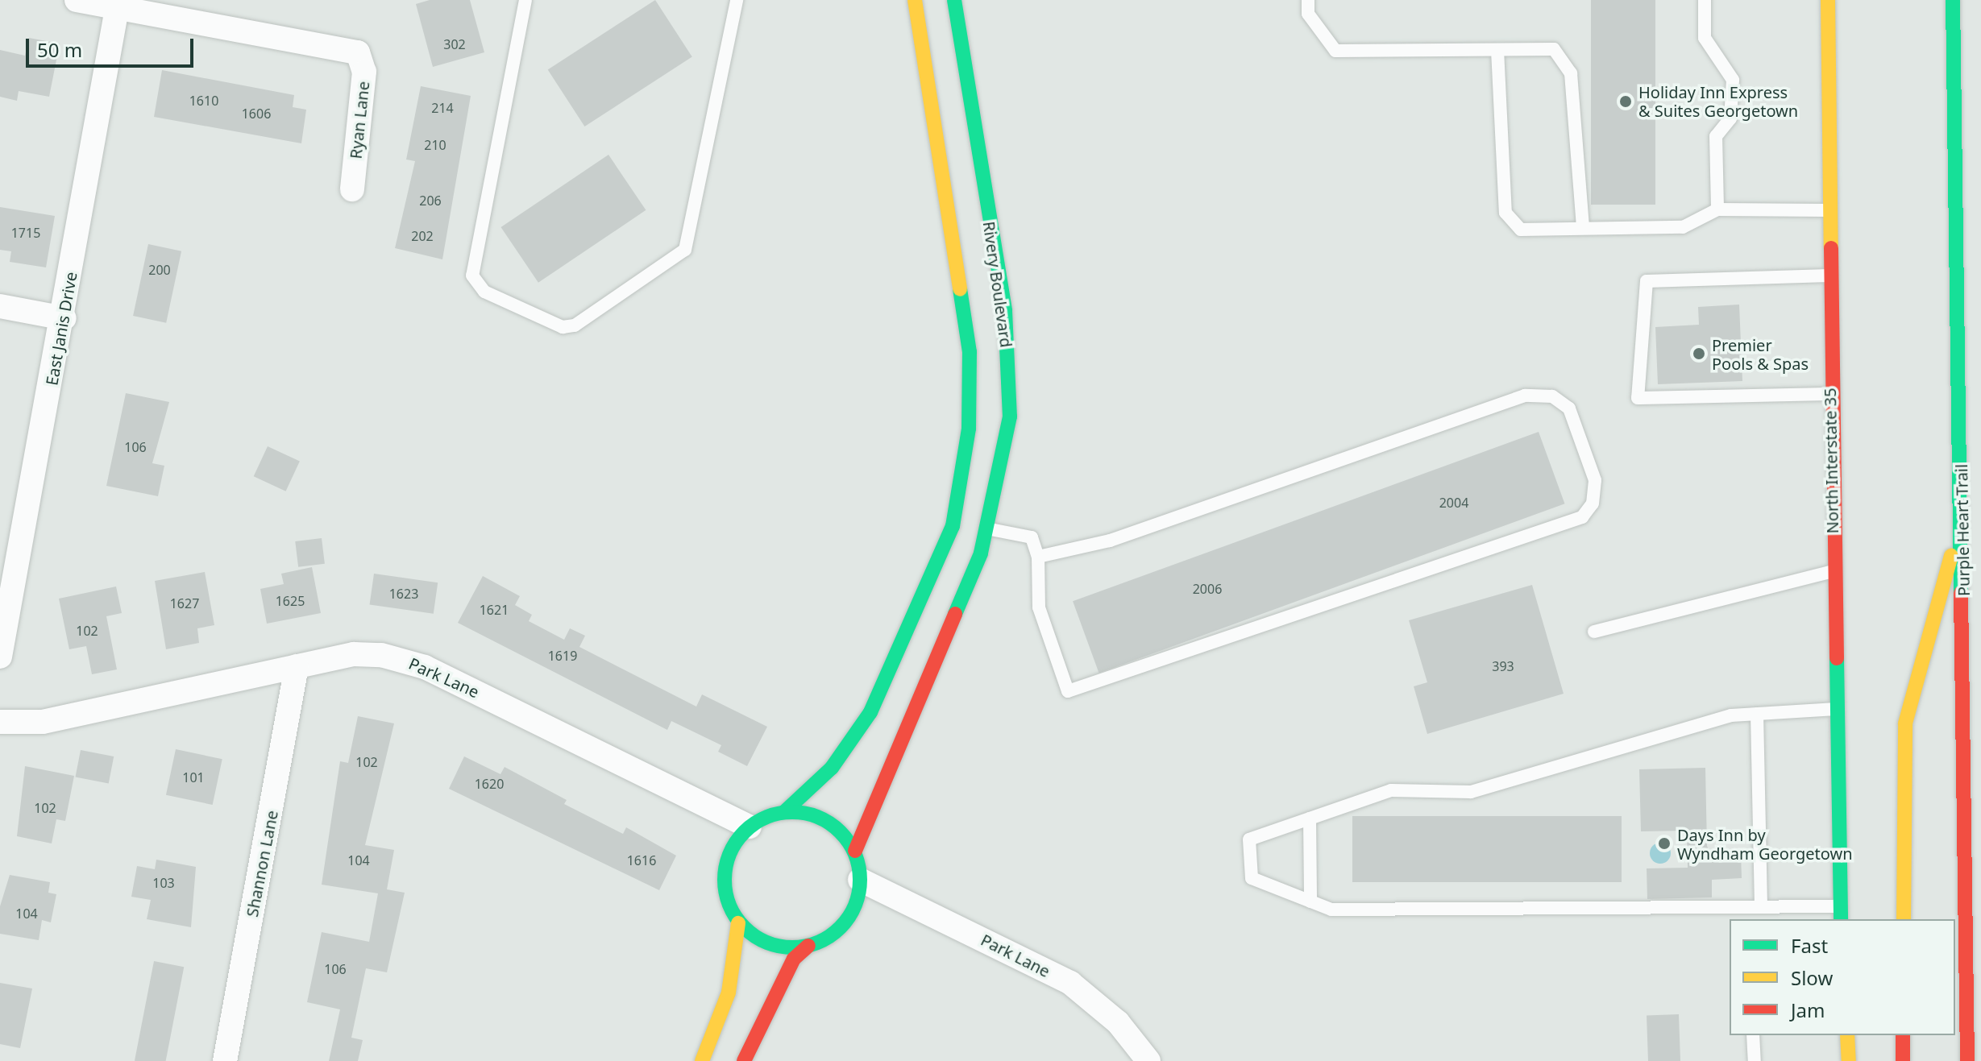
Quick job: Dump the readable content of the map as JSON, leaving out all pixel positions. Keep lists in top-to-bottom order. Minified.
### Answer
{"streets":{"main road":["Rivery Boulevard","North Interstate 35","Purple Heart Trail"],"street":["Ryan Lane","East Janis Drive","Park Lane","Shannon Lane"]},"crossings":[["Ryan Lane","East Janis Drive"],["Rivery Boulevard","Park Lane"],["Park Lane","Shannon Lane"]],"places":["Holiday Inn Express & Suites Georgetown","Premier Pools & Spas","Days Inn by Wyndham Georgetown"],"house_numbers":["302","1610","214","1606","210","206","1715","202","200","106","2004","2006","1623","1625","1627","1621","102","1619","393","102","101","1620","102","104","1616","103","104","106"],"legend":["Fast","Slow","Jam"],"scale_bar":"50 m"}
